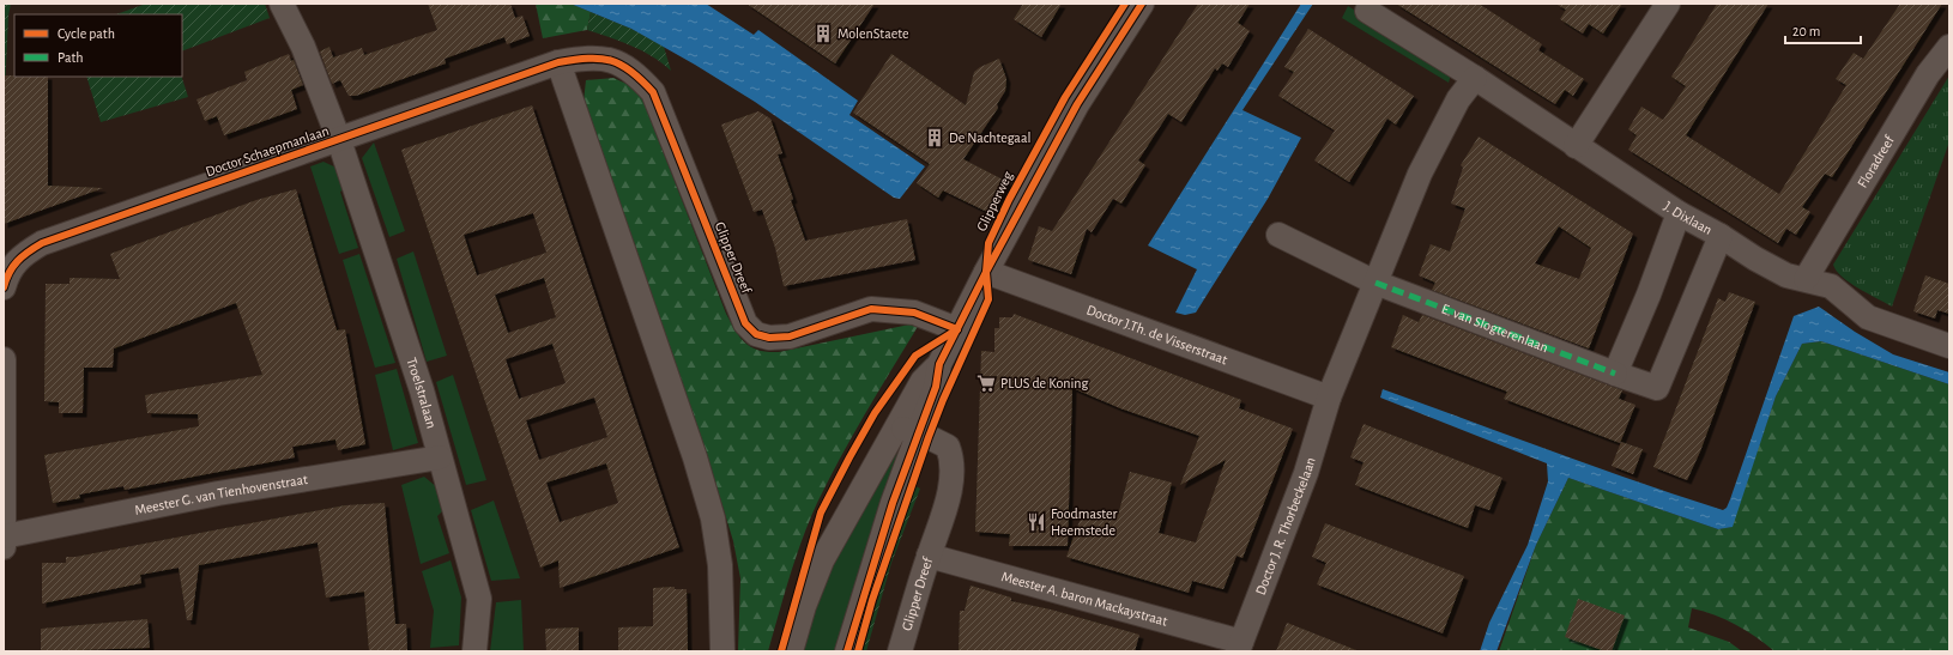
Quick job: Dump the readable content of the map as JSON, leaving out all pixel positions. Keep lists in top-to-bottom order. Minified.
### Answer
{"streets":{"street":["Doctor Schaepmanlaan","Floradreef","Glipperweg","J. Dixlaan","Glipper Dreef","E. van Slogterenlaan","Doctor J.Th. de Visserstraat","Troelstralaan","Meester G. van Tienhovenstraat","Doctor J. R. Thorbeckelaan","Meester A. baron Mackaystraat"]},"crossings":[["Doctor Schaepmanlaan","Glipper Dreef"],["Doctor Schaepmanlaan","Troelstralaan"],["Floradreef","J. Dixlaan"],["Glipperweg","Doctor J.Th. de Visserstraat"],["J. Dixlaan","E. van Slogterenlaan"],["Glipper Dreef","Meester A. baron Mackaystraat"],["Doctor J.Th. de Visserstraat","Doctor J. R. Thorbeckelaan"],["Troelstralaan","Meester G. van Tienhovenstraat"],["Doctor J. R. Thorbeckelaan","Meester A. baron Mackaystraat"]],"places":{"building":["MolenStaete","De Nachtegaal"],"supermarket":["PLUS de Koning"],"restaurant":["Foodmaster Heemstede"]},"legend":["Cycle path","Path"],"scale_bar":"20 m"}
